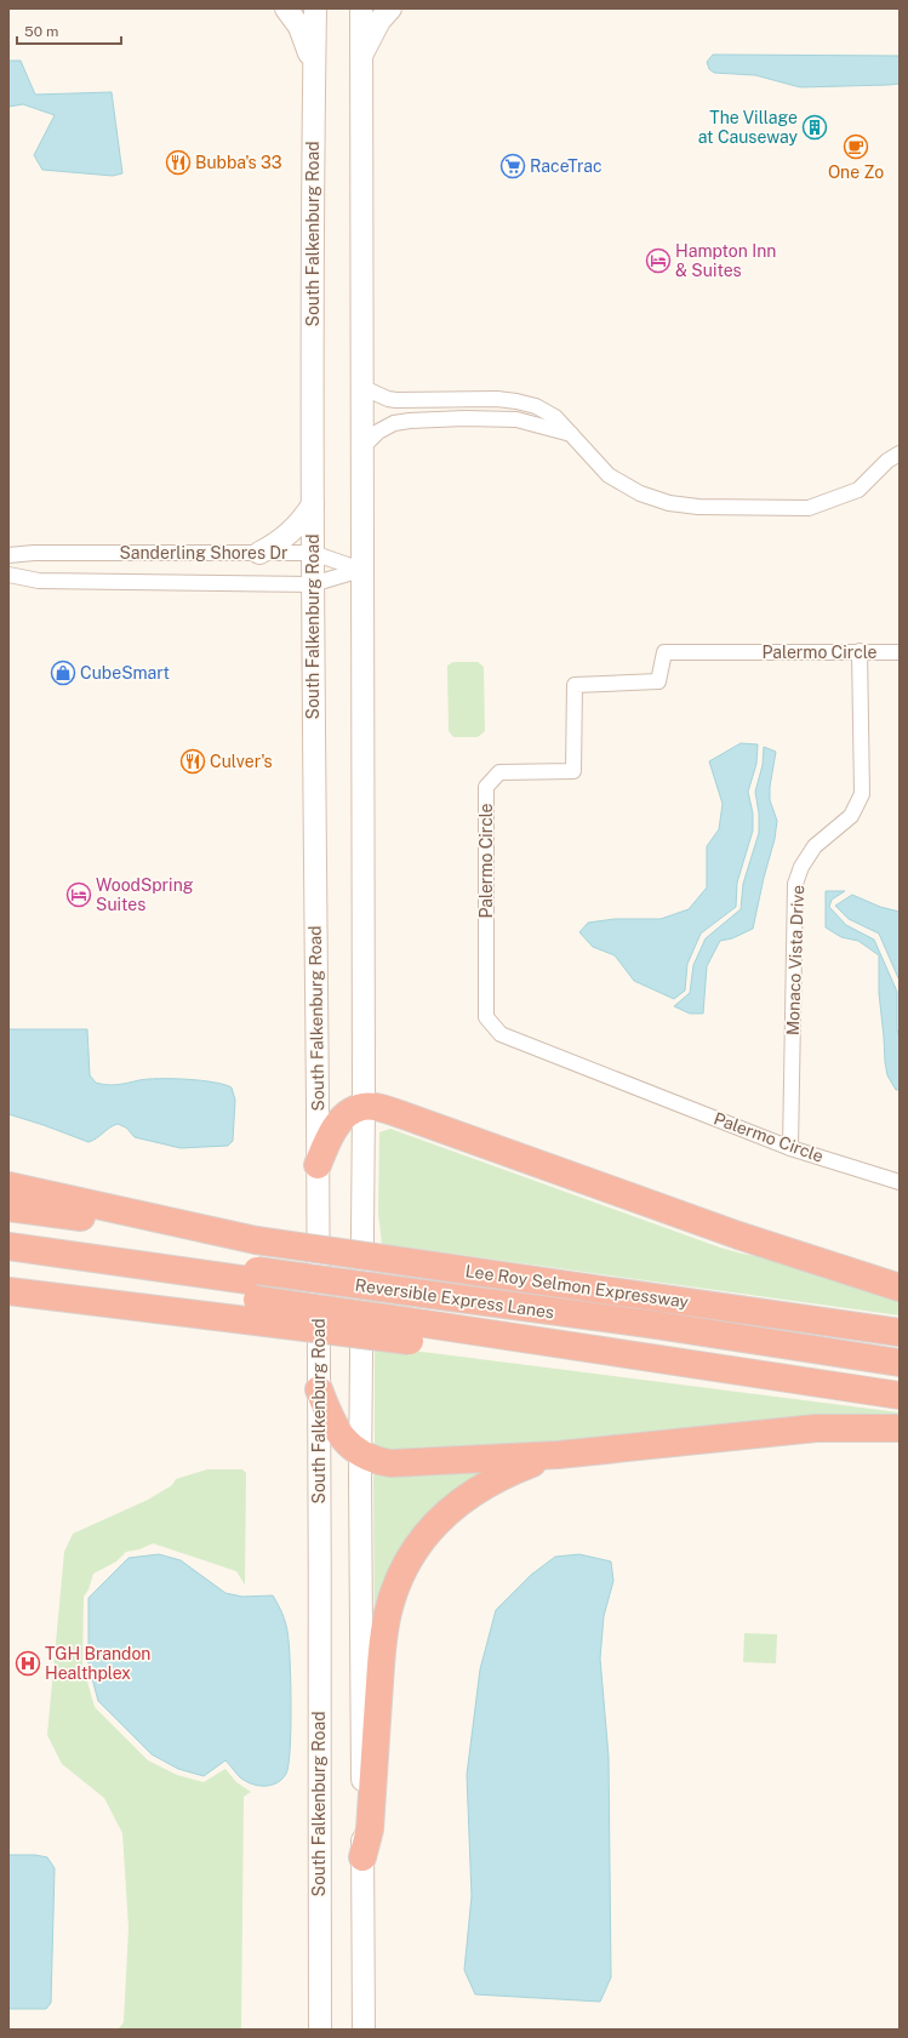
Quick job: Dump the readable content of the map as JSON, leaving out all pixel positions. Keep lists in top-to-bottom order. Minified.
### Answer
{"streets":{"highway":["Lee Roy Selmon Expressway","Reversible Express Lanes"],"street":["South Falkenburg Road","Sanderling Shores Dr","Palermo Circle","Monaco Vista Drive"]},"crossings":[["South Falkenburg Road","Sanderling Shores Dr"],["Palermo Circle","Monaco Vista Drive"]],"places":{"building":["The Village at Causeway"],"cafe":["One Zo"],"restaurant":["Bubba's 33","Culver's"],"supermarket":["RaceTrac"],"hotel":["Hampton Inn & Suites","WoodSpring Suites"],"shop":["CubeSmart"],"hospital":["TGH Brandon Healthplex"]},"scale_bar":"50 m"}
